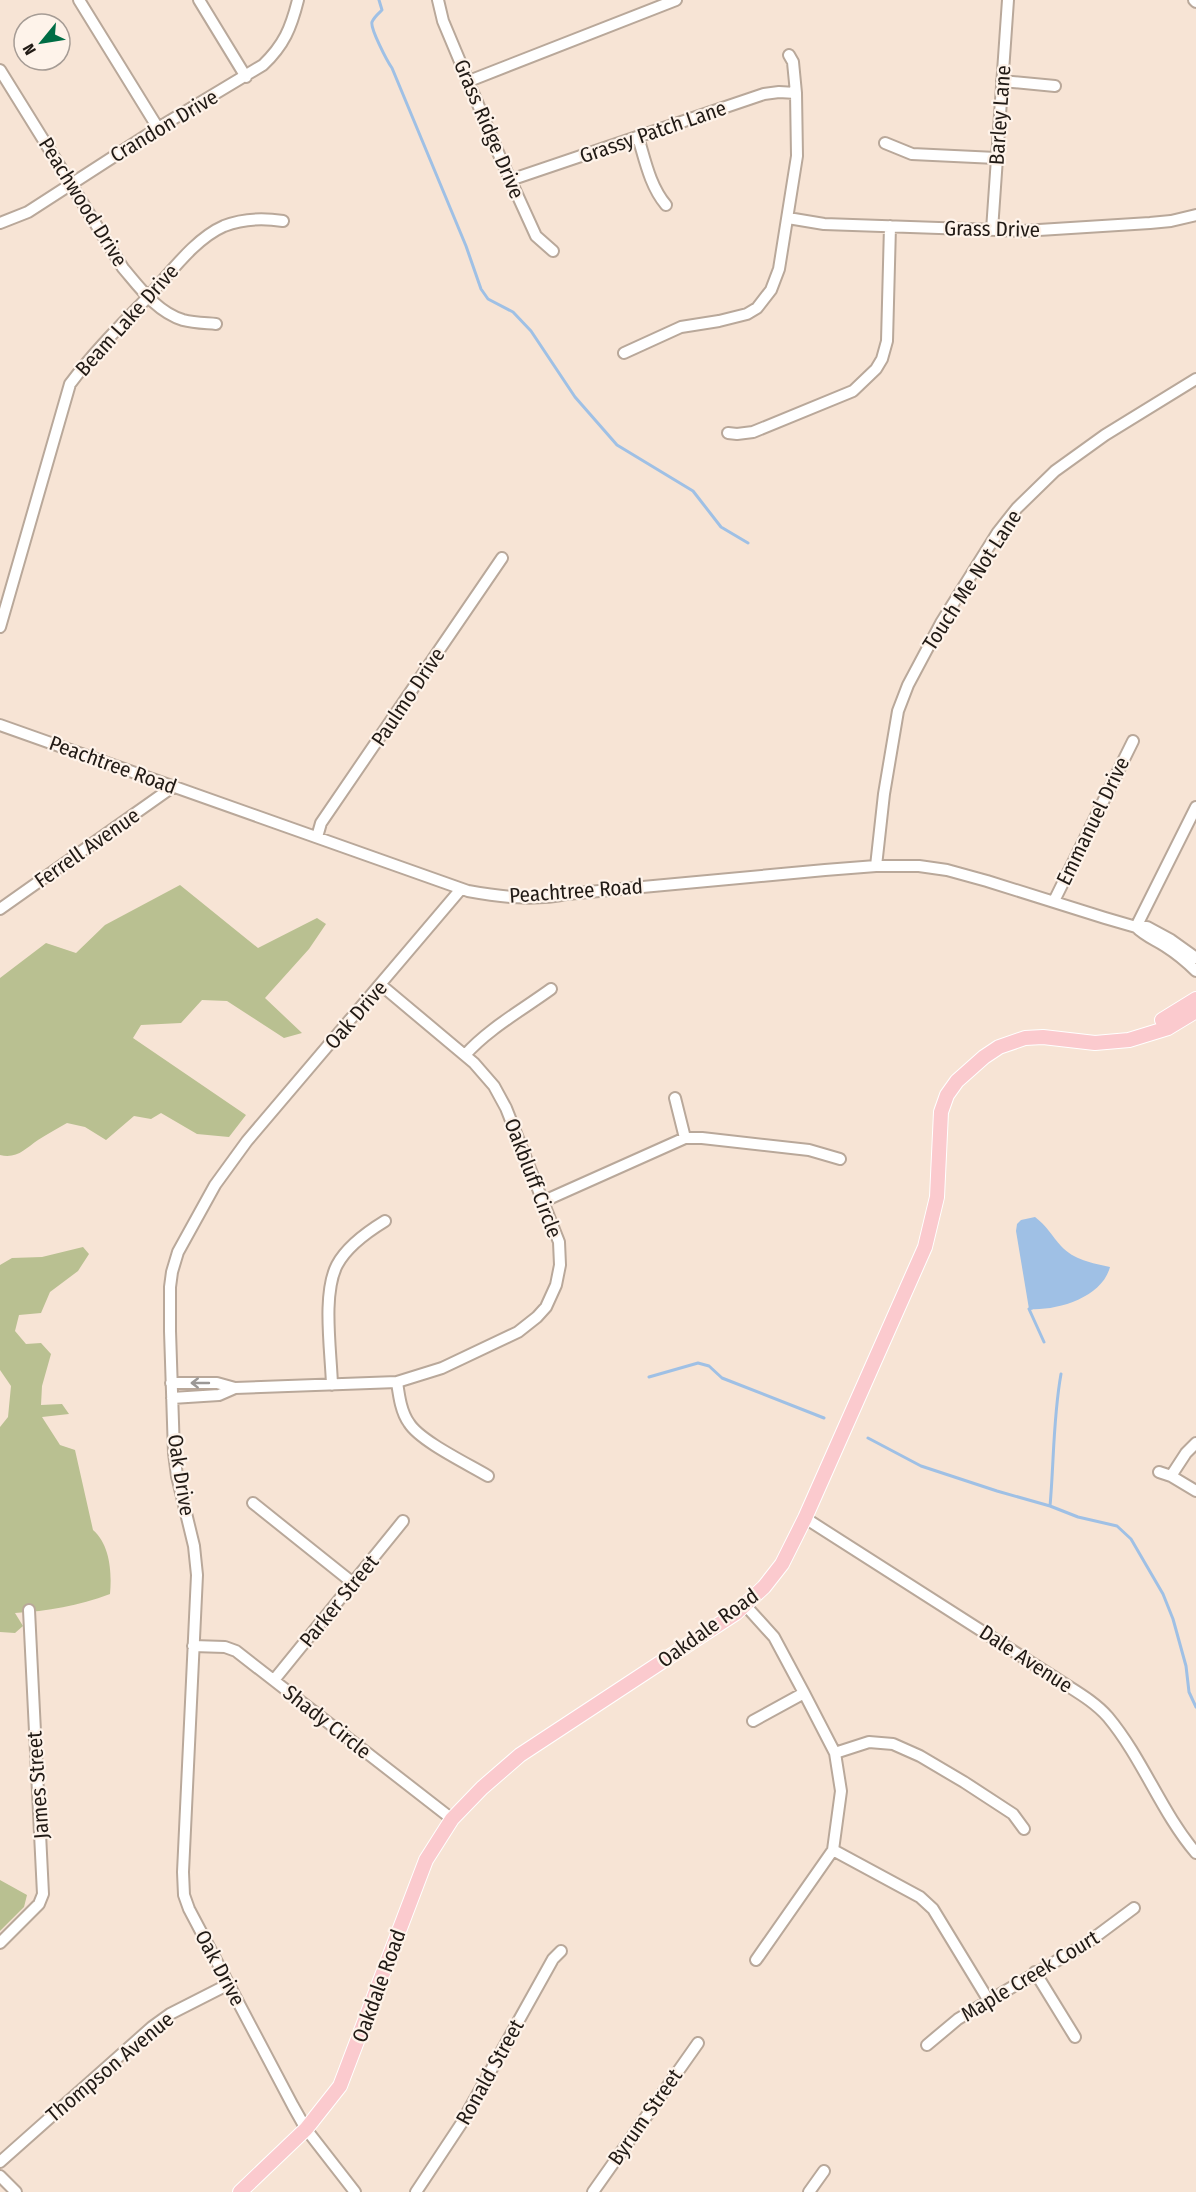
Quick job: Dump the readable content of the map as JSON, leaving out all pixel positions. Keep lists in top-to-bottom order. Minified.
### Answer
{"streets":{"main road":["Oakdale Road"],"street":["Barley Lane","Crandon Drive","Grass Ridge Drive","Grassy Patch Lane","Peachwood Drive","Grass Drive","Beam Lake Drive","Touch Me Not Lane","Paulmo Drive","Peachtree Road","Emmanuel Drive","Ferrell Avenue","Oak Drive","Oakbluff Circle","Parker Street","Dale Avenue","Shady Circle","James Street","Maple Creek Court","Thompson Avenue","Ronald Street","Byrum Street"]},"crossings":[["Barley Lane","Grass Drive"],["Crandon Drive","Peachwood Drive"],["Grass Ridge Drive","Grassy Patch Lane"],["Peachwood Drive","Beam Lake Drive"],["Touch Me Not Lane","Peachtree Road"],["Paulmo Drive","Peachtree Road"],["Peachtree Road","Emmanuel Drive"],["Peachtree Road","Ferrell Avenue"],["Peachtree Road","Oak Drive"],["Oak Drive","Oakbluff Circle"],["Oak Drive","Oakdale Road"],["Oak Drive","Shady Circle"],["Oak Drive","Thompson Avenue"],["Parker Street","Shady Circle"],["Oakdale Road","Dale Avenue"],["Oakdale Road","Shady Circle"]],"north":"bottom left"}
